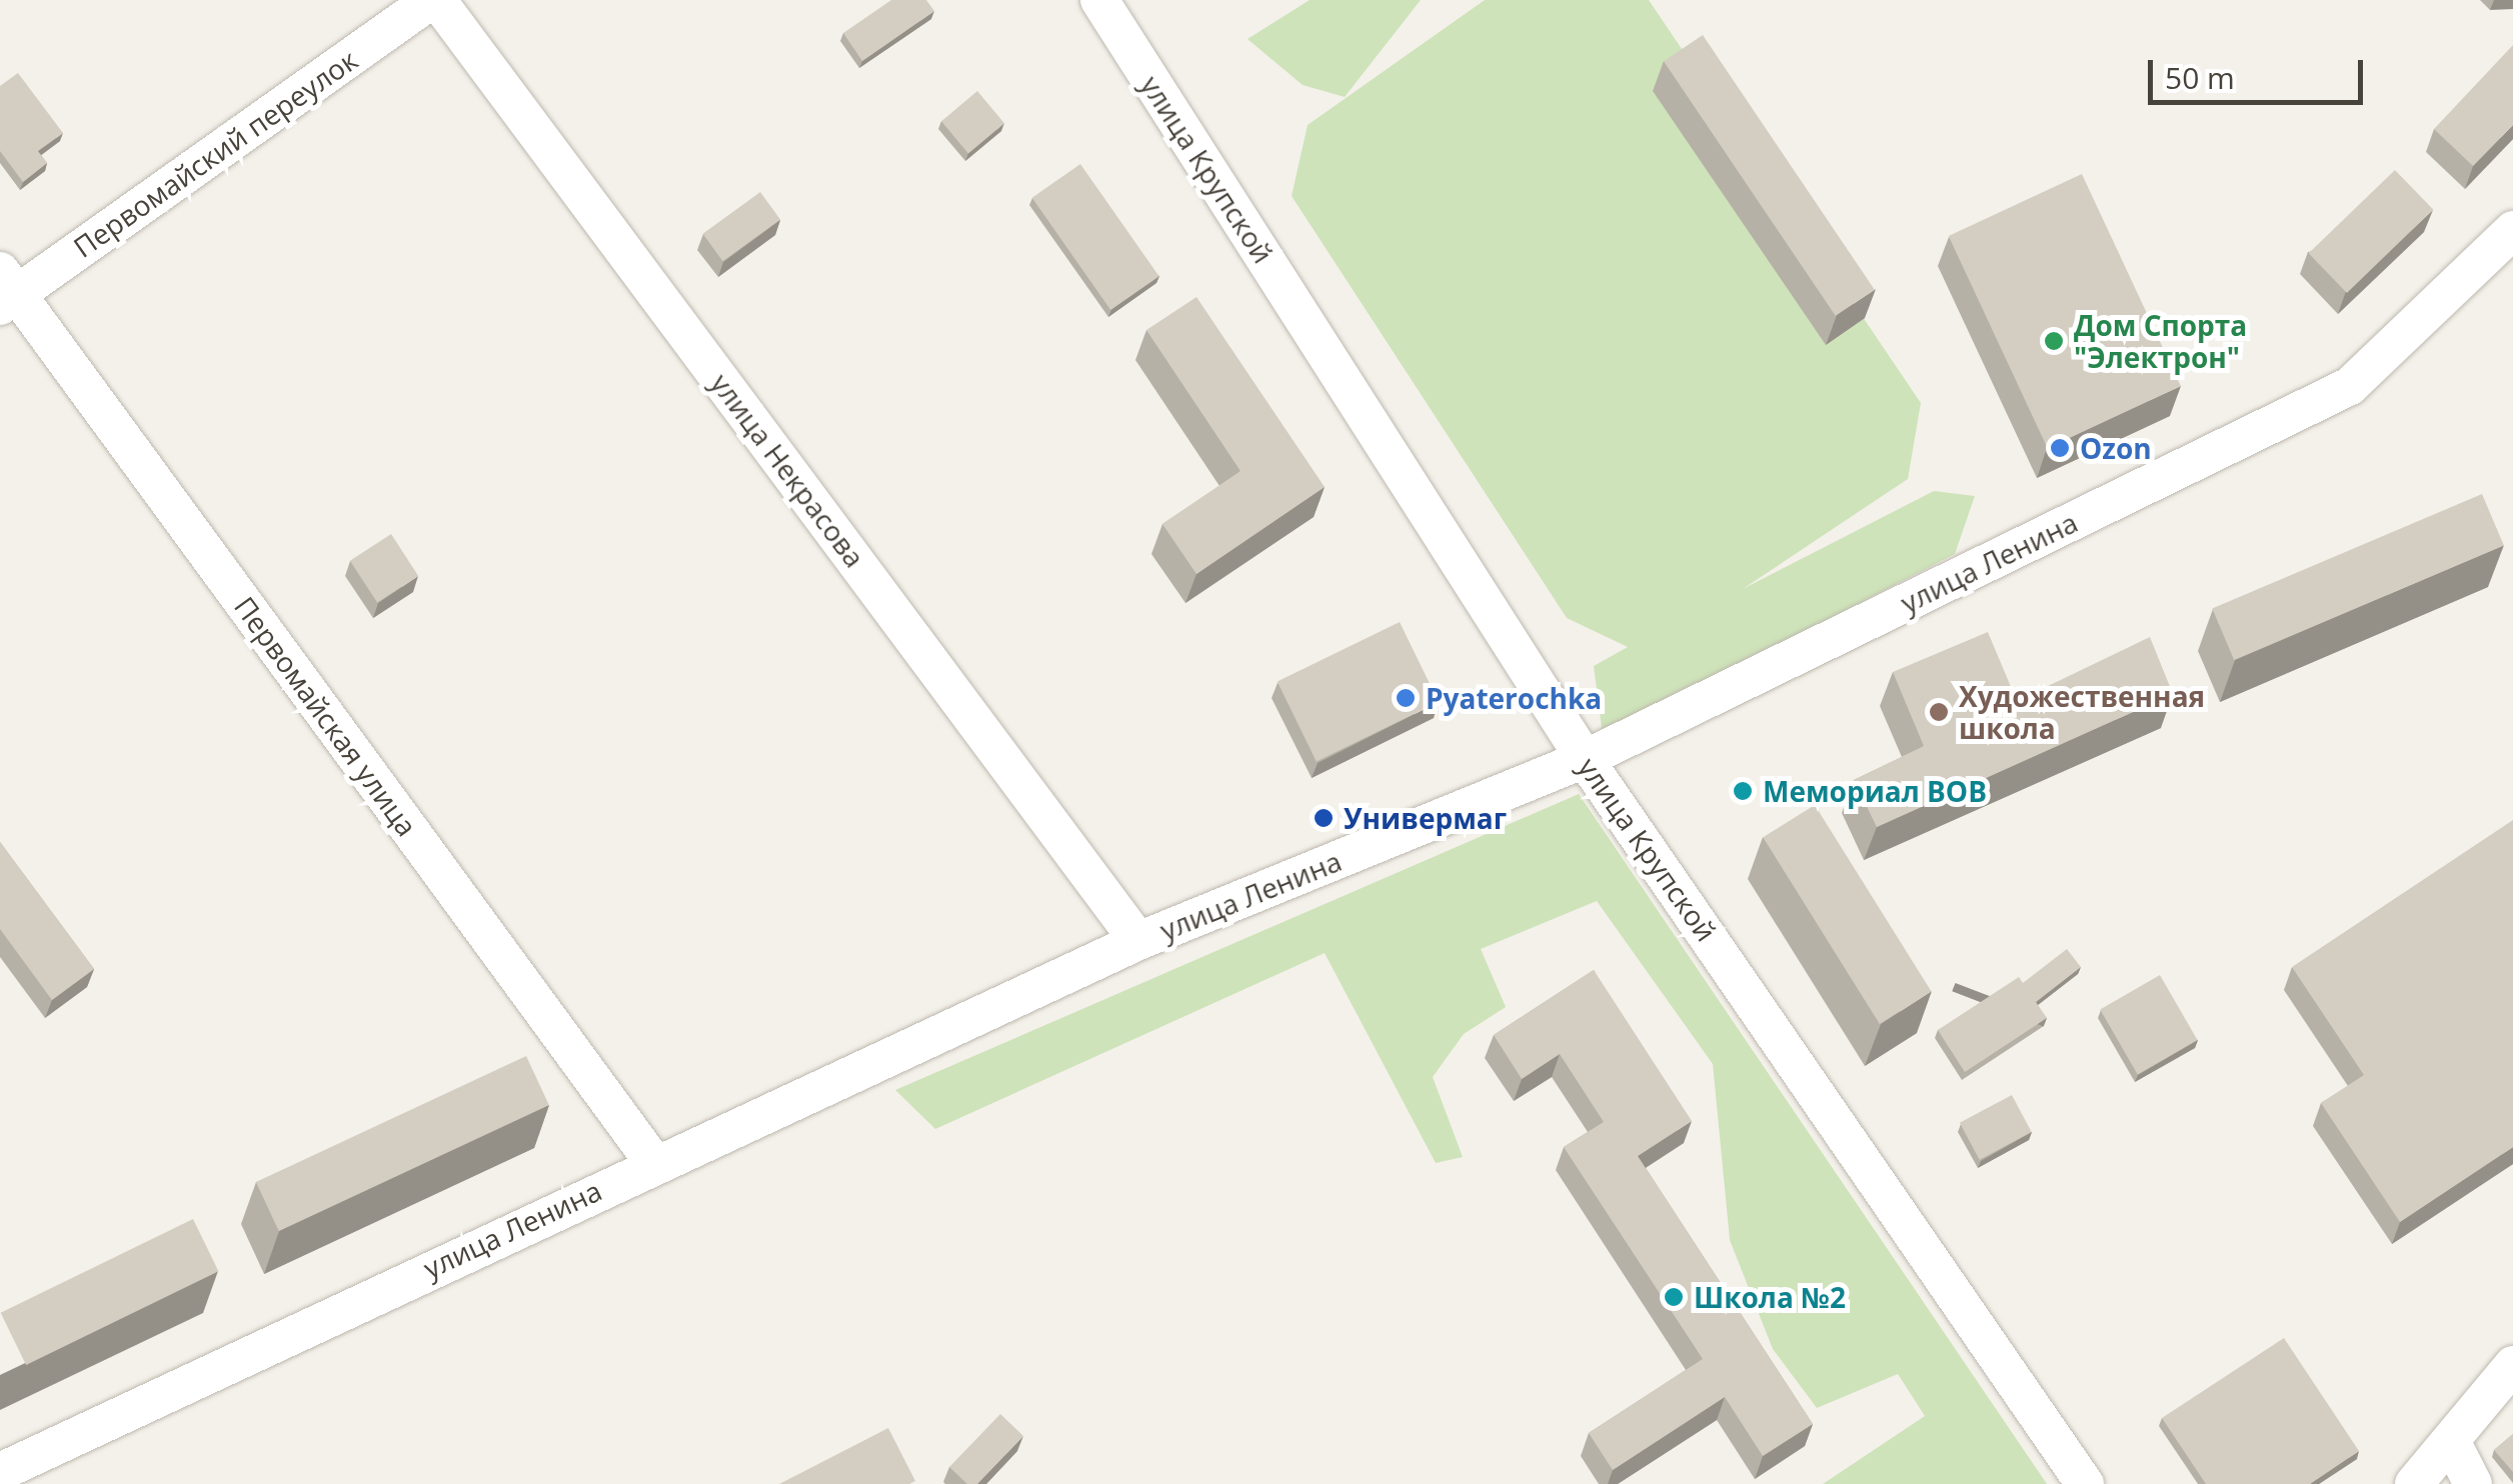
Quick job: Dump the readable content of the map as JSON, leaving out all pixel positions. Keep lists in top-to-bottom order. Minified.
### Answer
{"streets":{"street":["Первомайский переулок","улица Крупской","улица Некрасова","улица Ленина","Первомайская улица"]},"crossings":[["Первомайский переулок","улица Некрасова"],["Первомайский переулок","Первомайская улица"],["улица Крупской","улица Ленина"],["улица Некрасова","улица Ленина"],["улица Ленина","Первомайская улица"]],"places":["Дом Спорта \"Электрон\"","Ozon","Pyaterochka","Художественная школа","Мемориал ВОВ","Универмаг","Школа №2"],"scale_bar":"50 m"}
